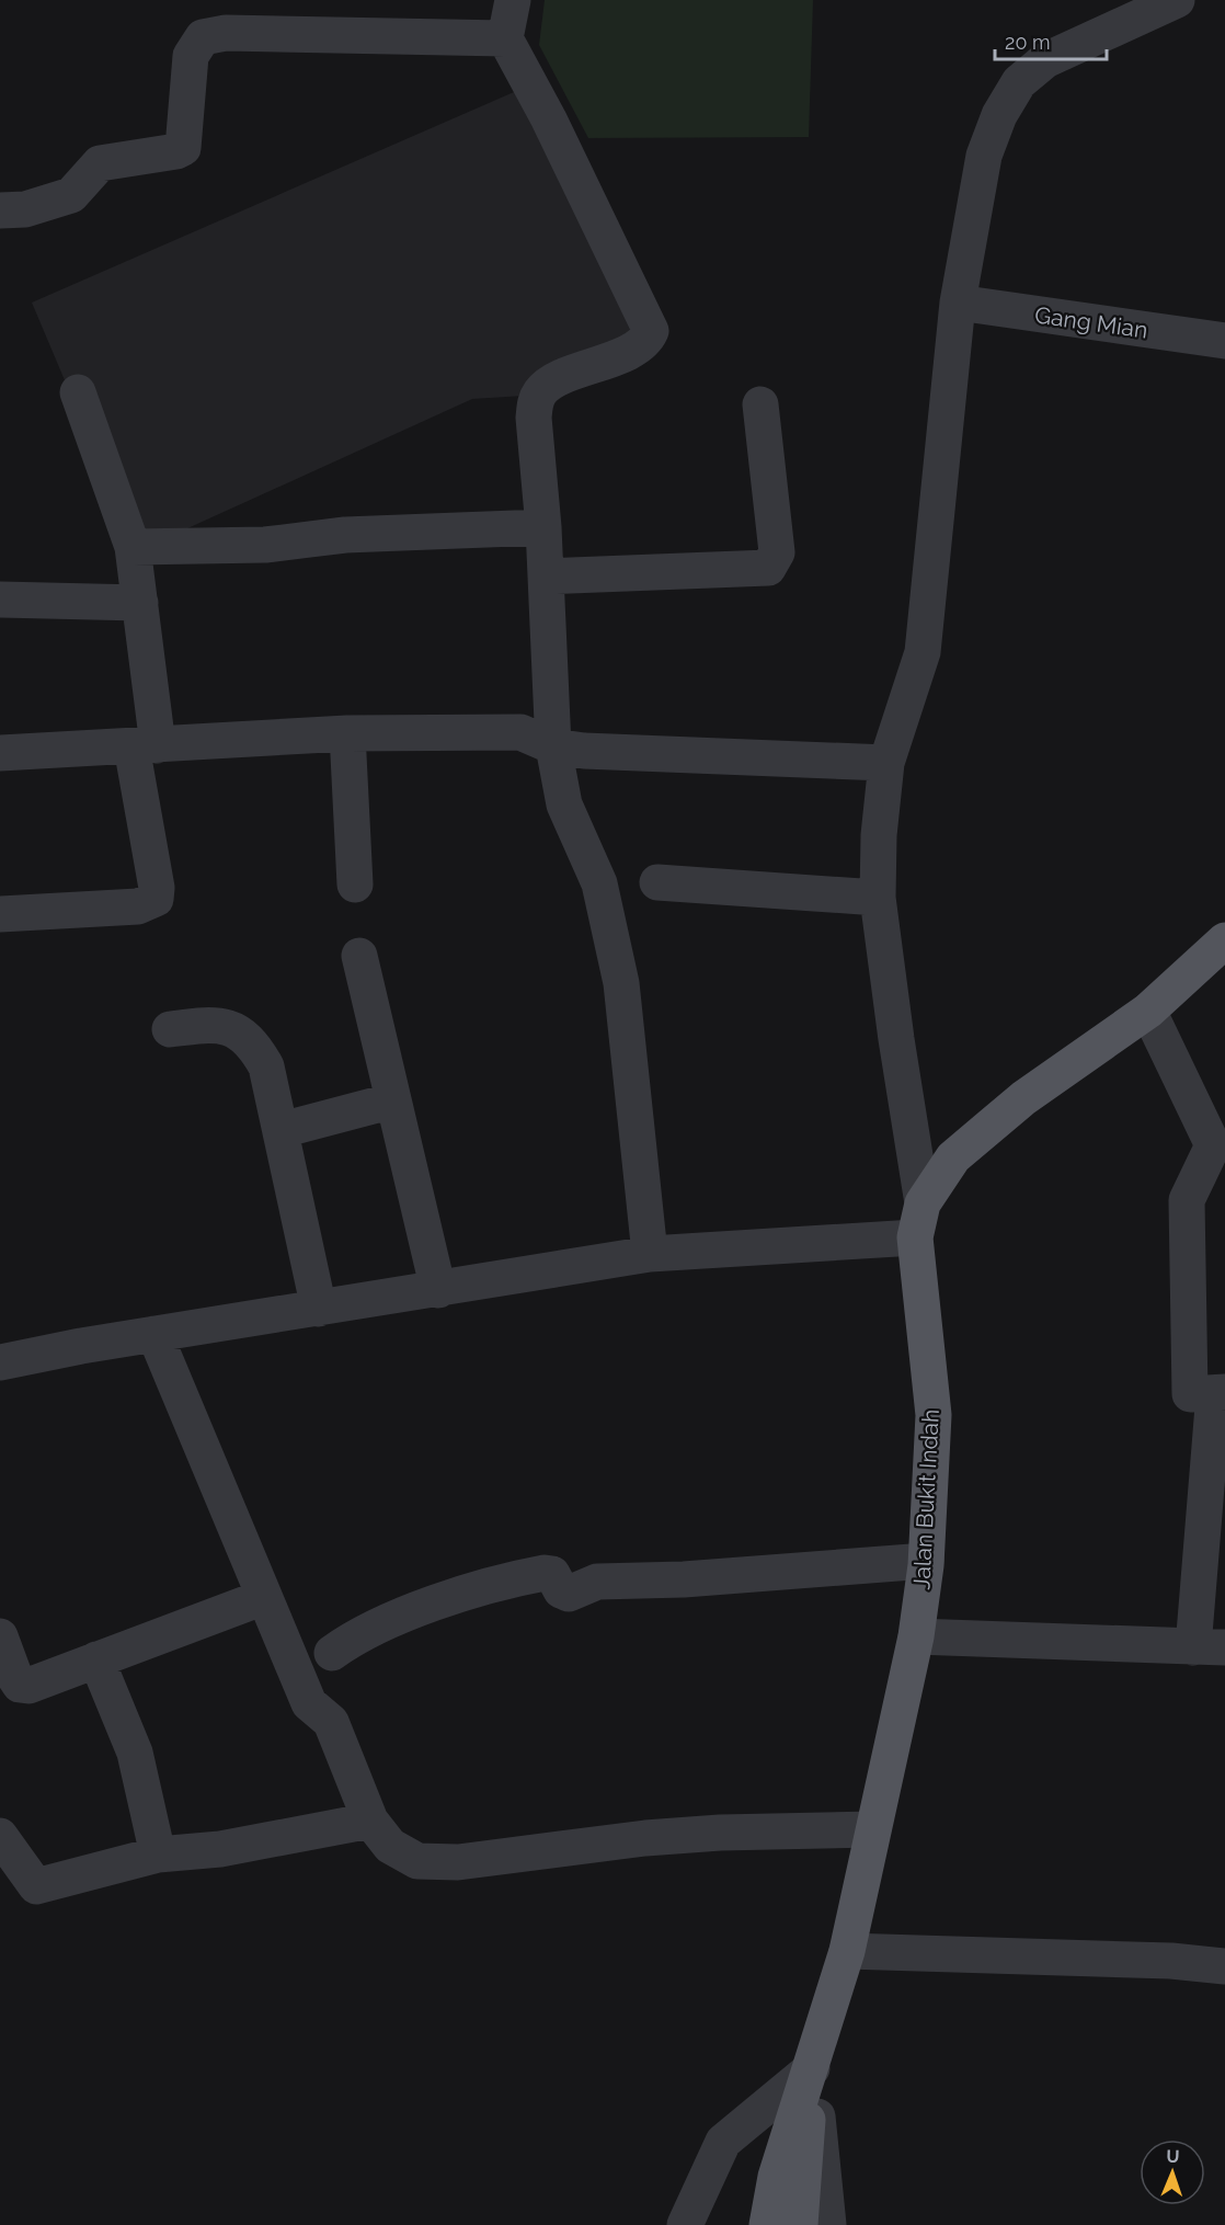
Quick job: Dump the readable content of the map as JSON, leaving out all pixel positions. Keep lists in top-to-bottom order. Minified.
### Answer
{"streets":{"main road":["Jalan Bukit Indah"],"street":["Gang Mian"]},"scale_bar":"20 m","north":"top"}
